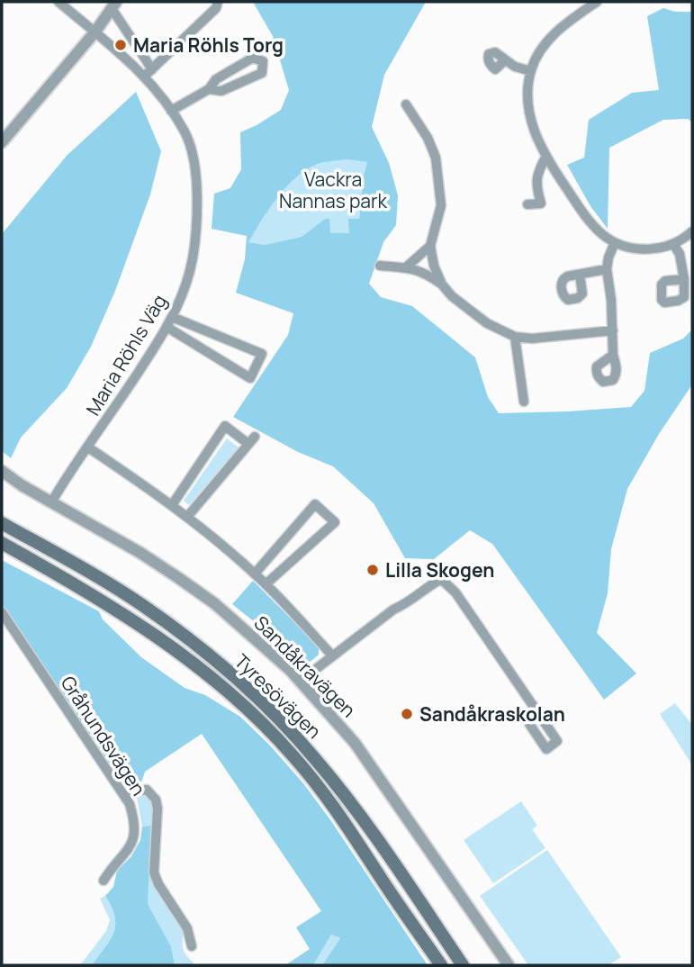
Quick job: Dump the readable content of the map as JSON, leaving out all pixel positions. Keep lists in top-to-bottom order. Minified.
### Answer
{"streets":{"main road":["Tyresövägen"],"street":["Maria Röhls Väg","Sandåkravägen","Gråhundsvägen"]},"crossings":[["Maria Röhls Väg","Sandåkravägen"]],"parks":["Vackra Nannas park"],"places":["Maria Röhls Torg","Lilla Skogen","Sandåkraskolan"]}
